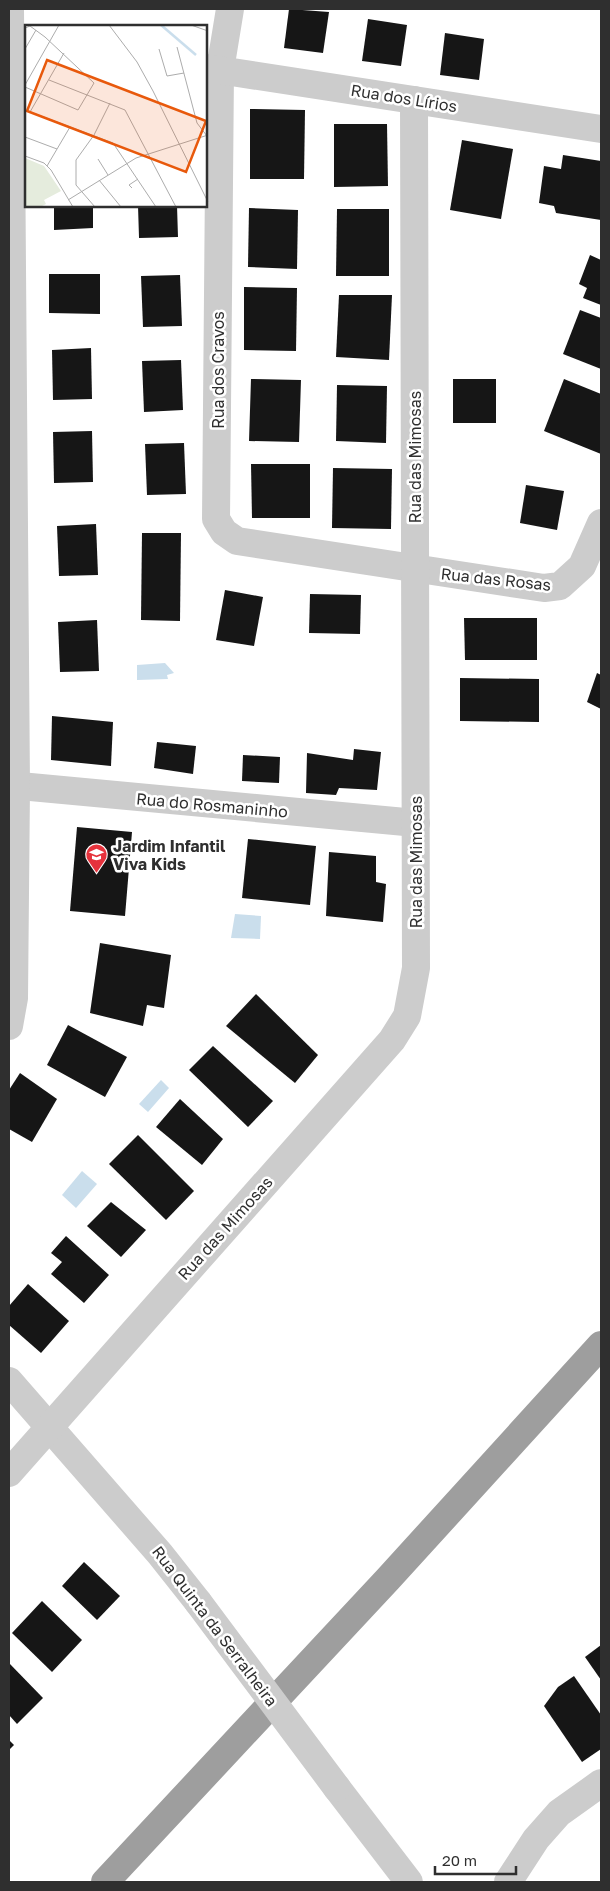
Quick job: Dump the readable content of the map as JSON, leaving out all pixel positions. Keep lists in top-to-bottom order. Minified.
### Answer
{"streets":{"street":["Rua dos Lírios","Rua dos Cravos","Rua das Mimosas","Rua das Rosas","Rua do Rosmaninho","Rua Quinta da Serralheira"]},"crossings":[["Rua dos Lírios","Rua dos Cravos"],["Rua dos Lírios","Rua das Mimosas"],["Rua dos Cravos","Rua das Mimosas"],["Rua dos Cravos","Rua das Rosas"],["Rua das Mimosas","Rua das Rosas"],["Rua das Mimosas","Rua do Rosmaninho"],["Rua das Mimosas","Rua Quinta da Serralheira"]],"places":{"school or university":["Jardim Infantil Viva Kids"]},"scale_bar":"20 m"}
